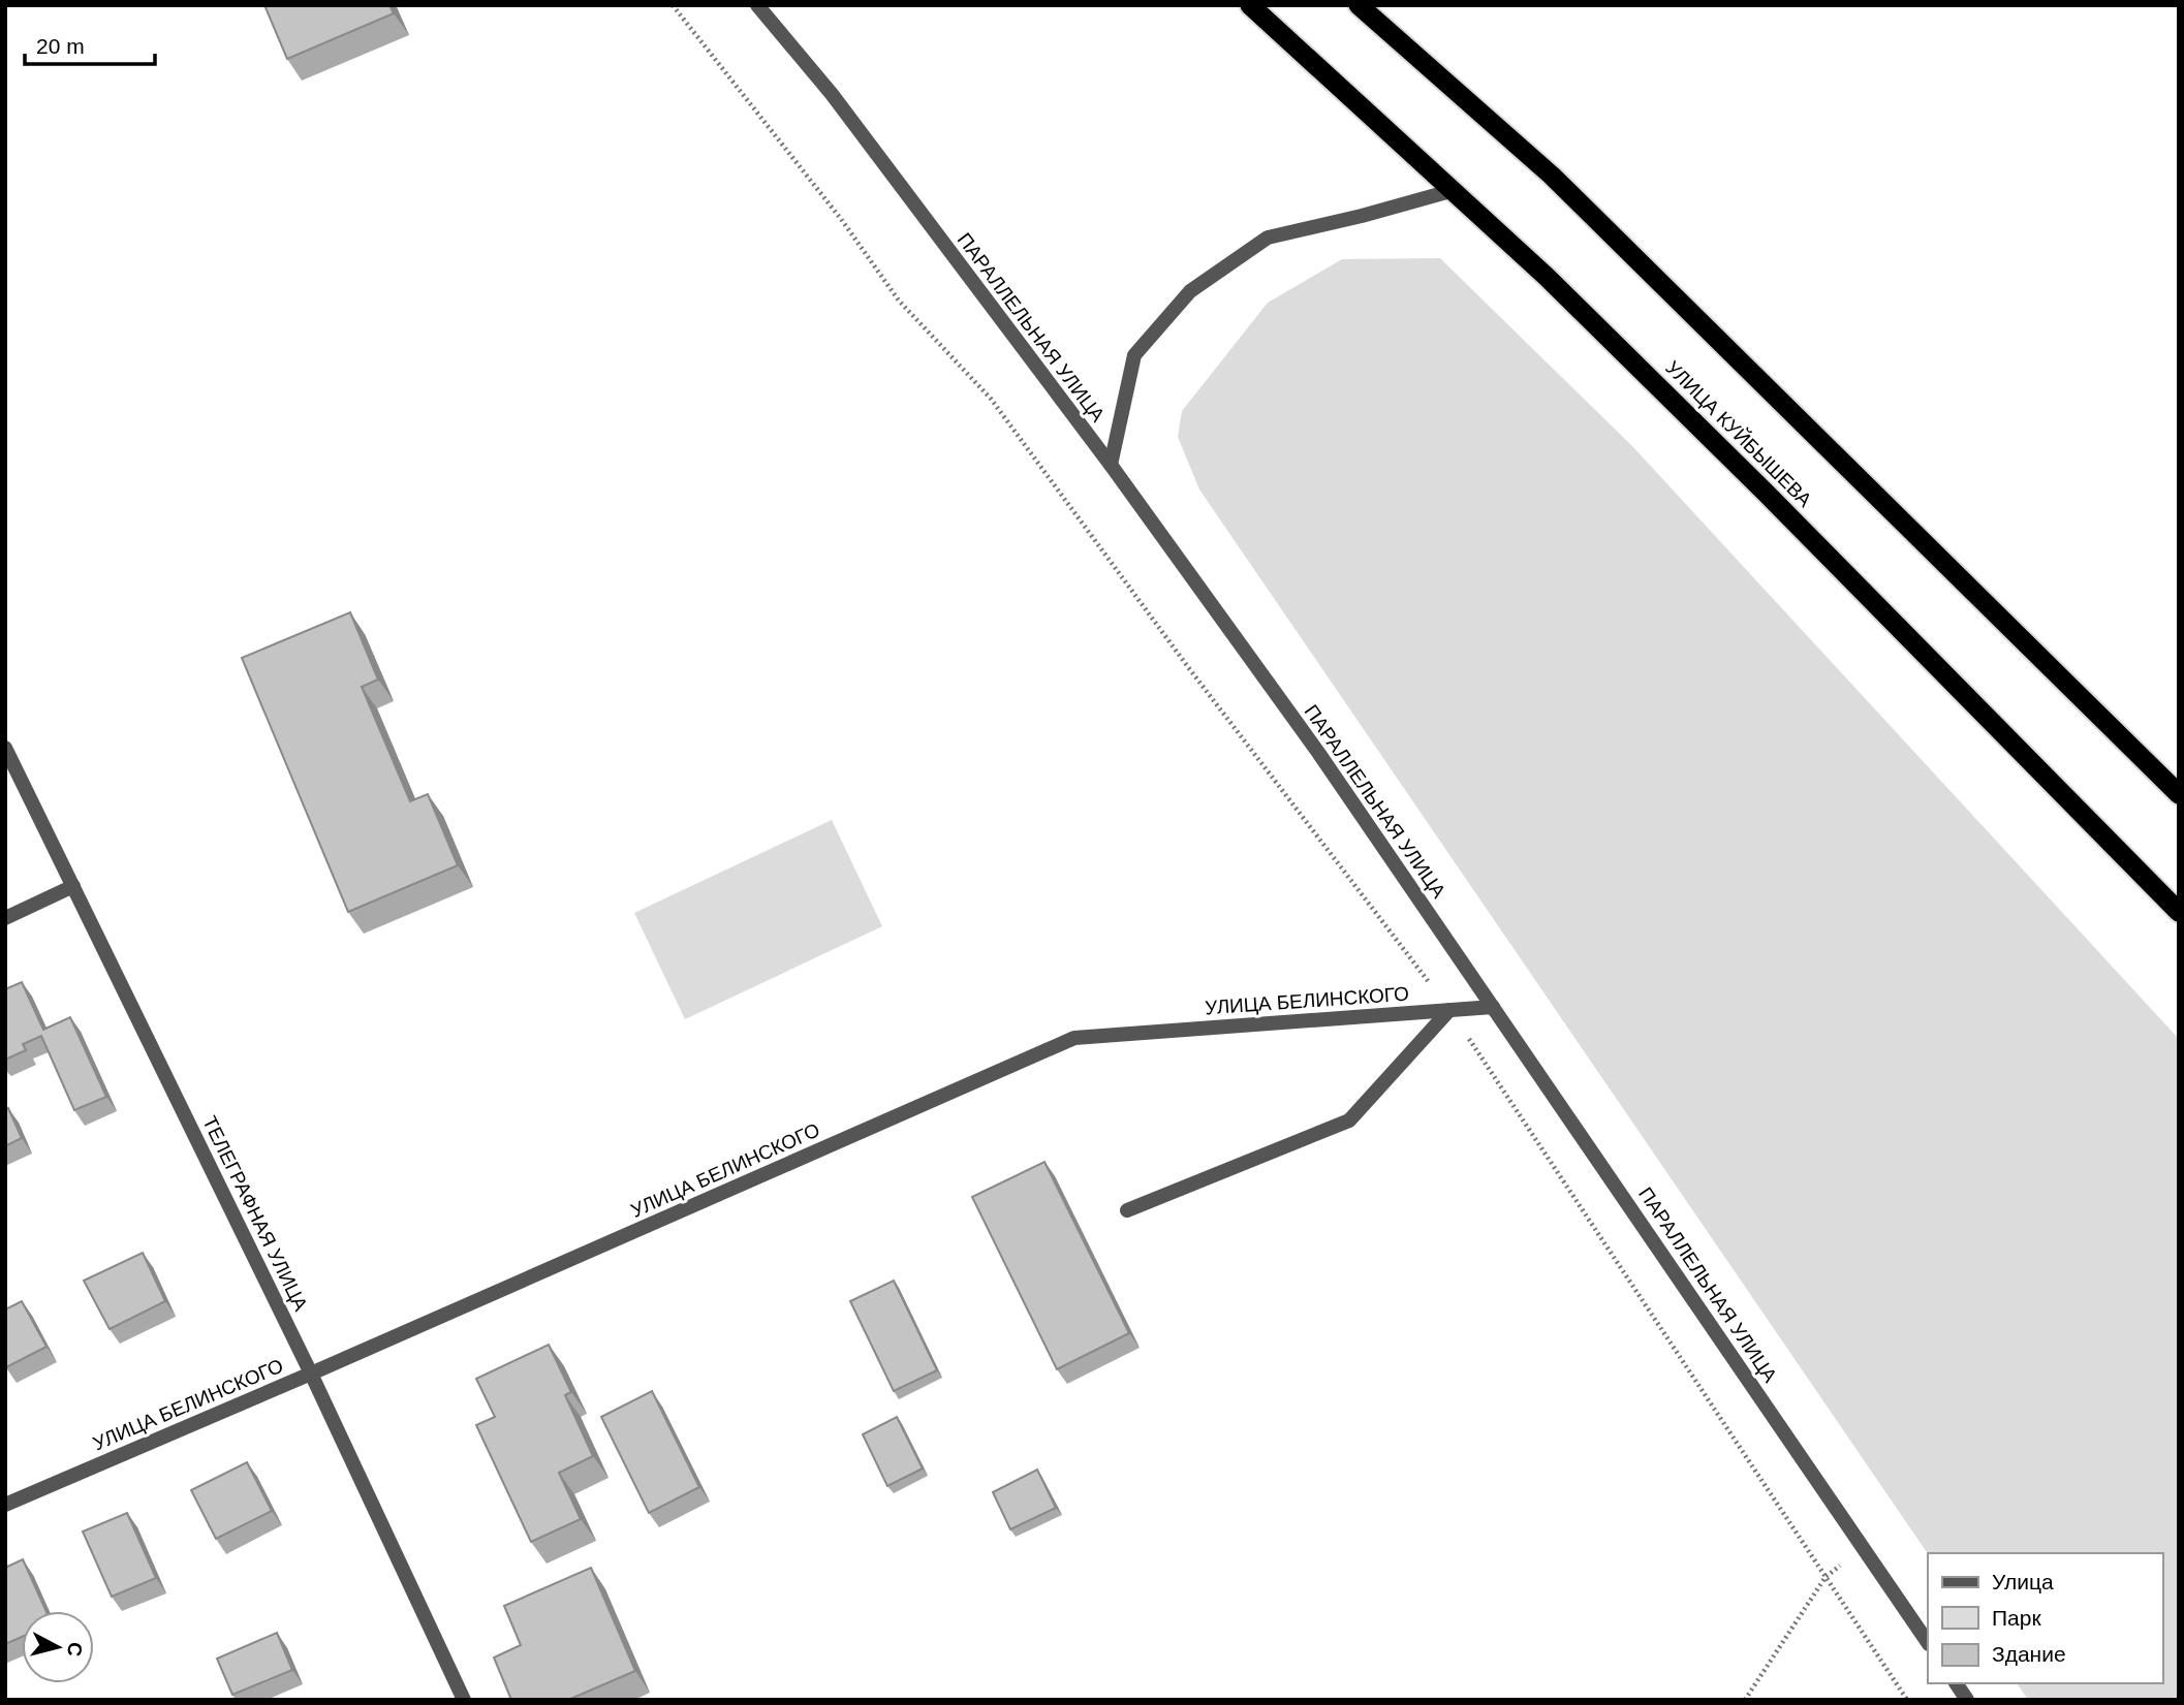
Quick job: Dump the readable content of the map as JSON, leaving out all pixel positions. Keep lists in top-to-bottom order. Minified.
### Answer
{"streets":{"highway":["УЛИЦА КУЙБЫШЕВА"],"street":["ПАРАЛЛЕЛЬНАЯ УЛИЦА","УЛИЦА БЕЛИНСКОГО","ТЕЛЕГРАФНАЯ УЛИЦА"]},"crossings":[["ПАРАЛЛЕЛЬНАЯ УЛИЦА","УЛИЦА БЕЛИНСКОГО"],["УЛИЦА БЕЛИНСКОГО","ТЕЛЕГРАФНАЯ УЛИЦА"]],"legend":["Улица","Парк","Здание"],"scale_bar":"20 m","north":"right"}
